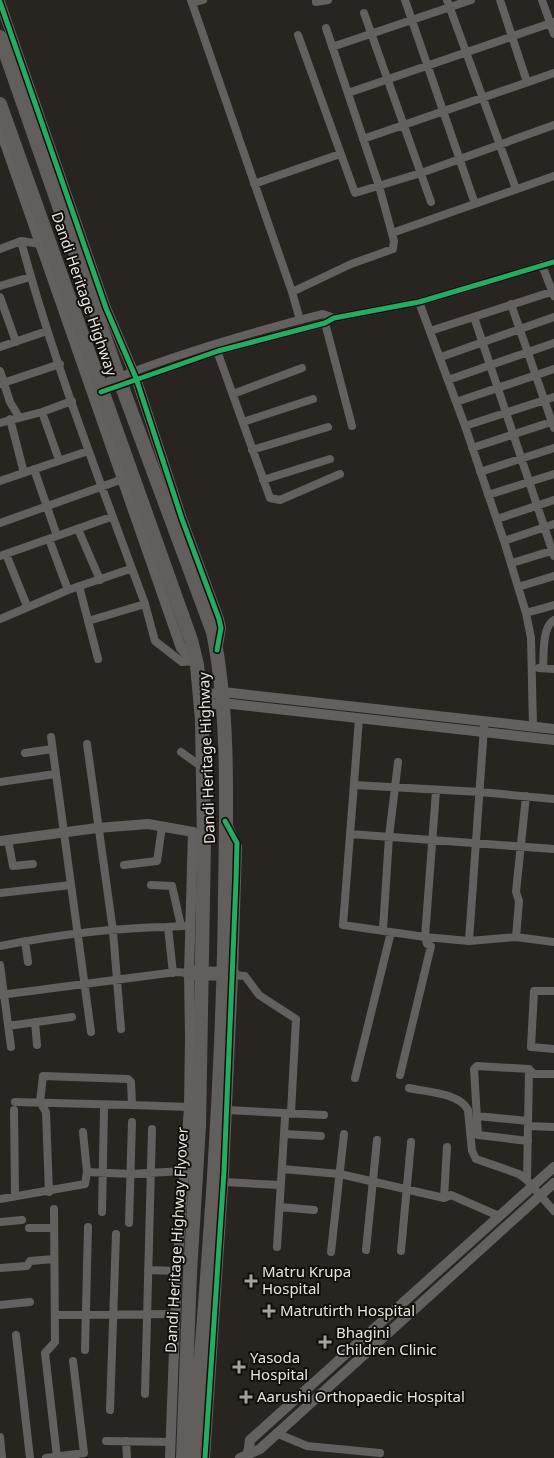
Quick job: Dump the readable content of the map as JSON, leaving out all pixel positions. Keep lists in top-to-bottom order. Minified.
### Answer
{"streets":{"highway":["Dandi Heritage Highway","Dandi Heritage Highway Flyover"]},"crossings":[["Dandi Heritage Highway","Dandi Heritage Highway Flyover"]],"places":{"health":["Matru Krupa Hospital","Matrutirth Hospital","Bhagini Children Clinic","Yasoda Hospital","Aarushi Orthopaedic Hospital"]}}
